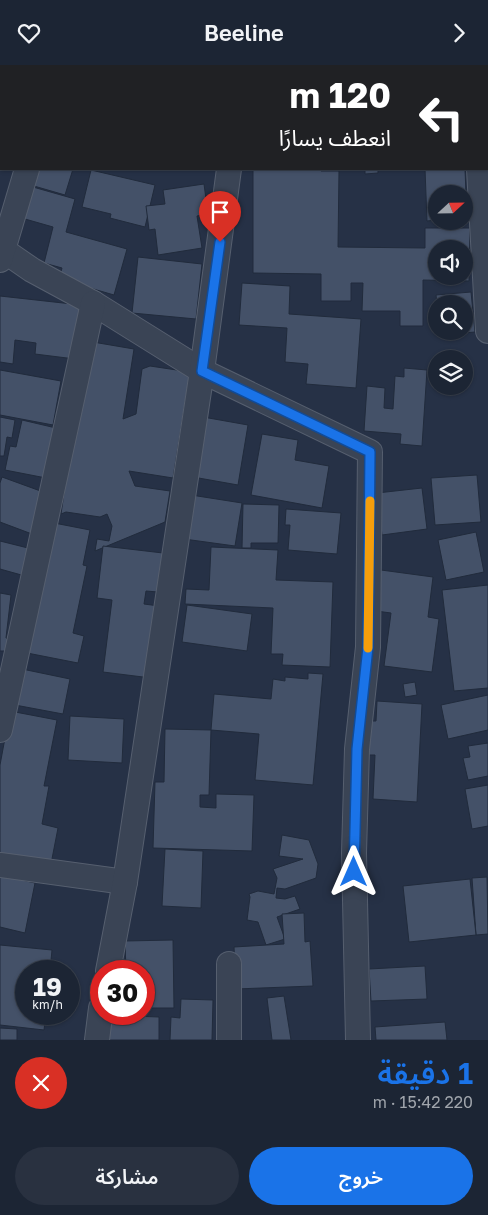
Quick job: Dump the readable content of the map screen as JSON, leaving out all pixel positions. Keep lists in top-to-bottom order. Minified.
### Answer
{"north":"right","page":{"header":"Beeline","turn":["120 m","انعطف يسارًا"],"speed":"19 km/h","limit":"30","heading":["1 دقيقة","220 m · 15:42"],"buttons":["خروج","مشاركة"]}}
